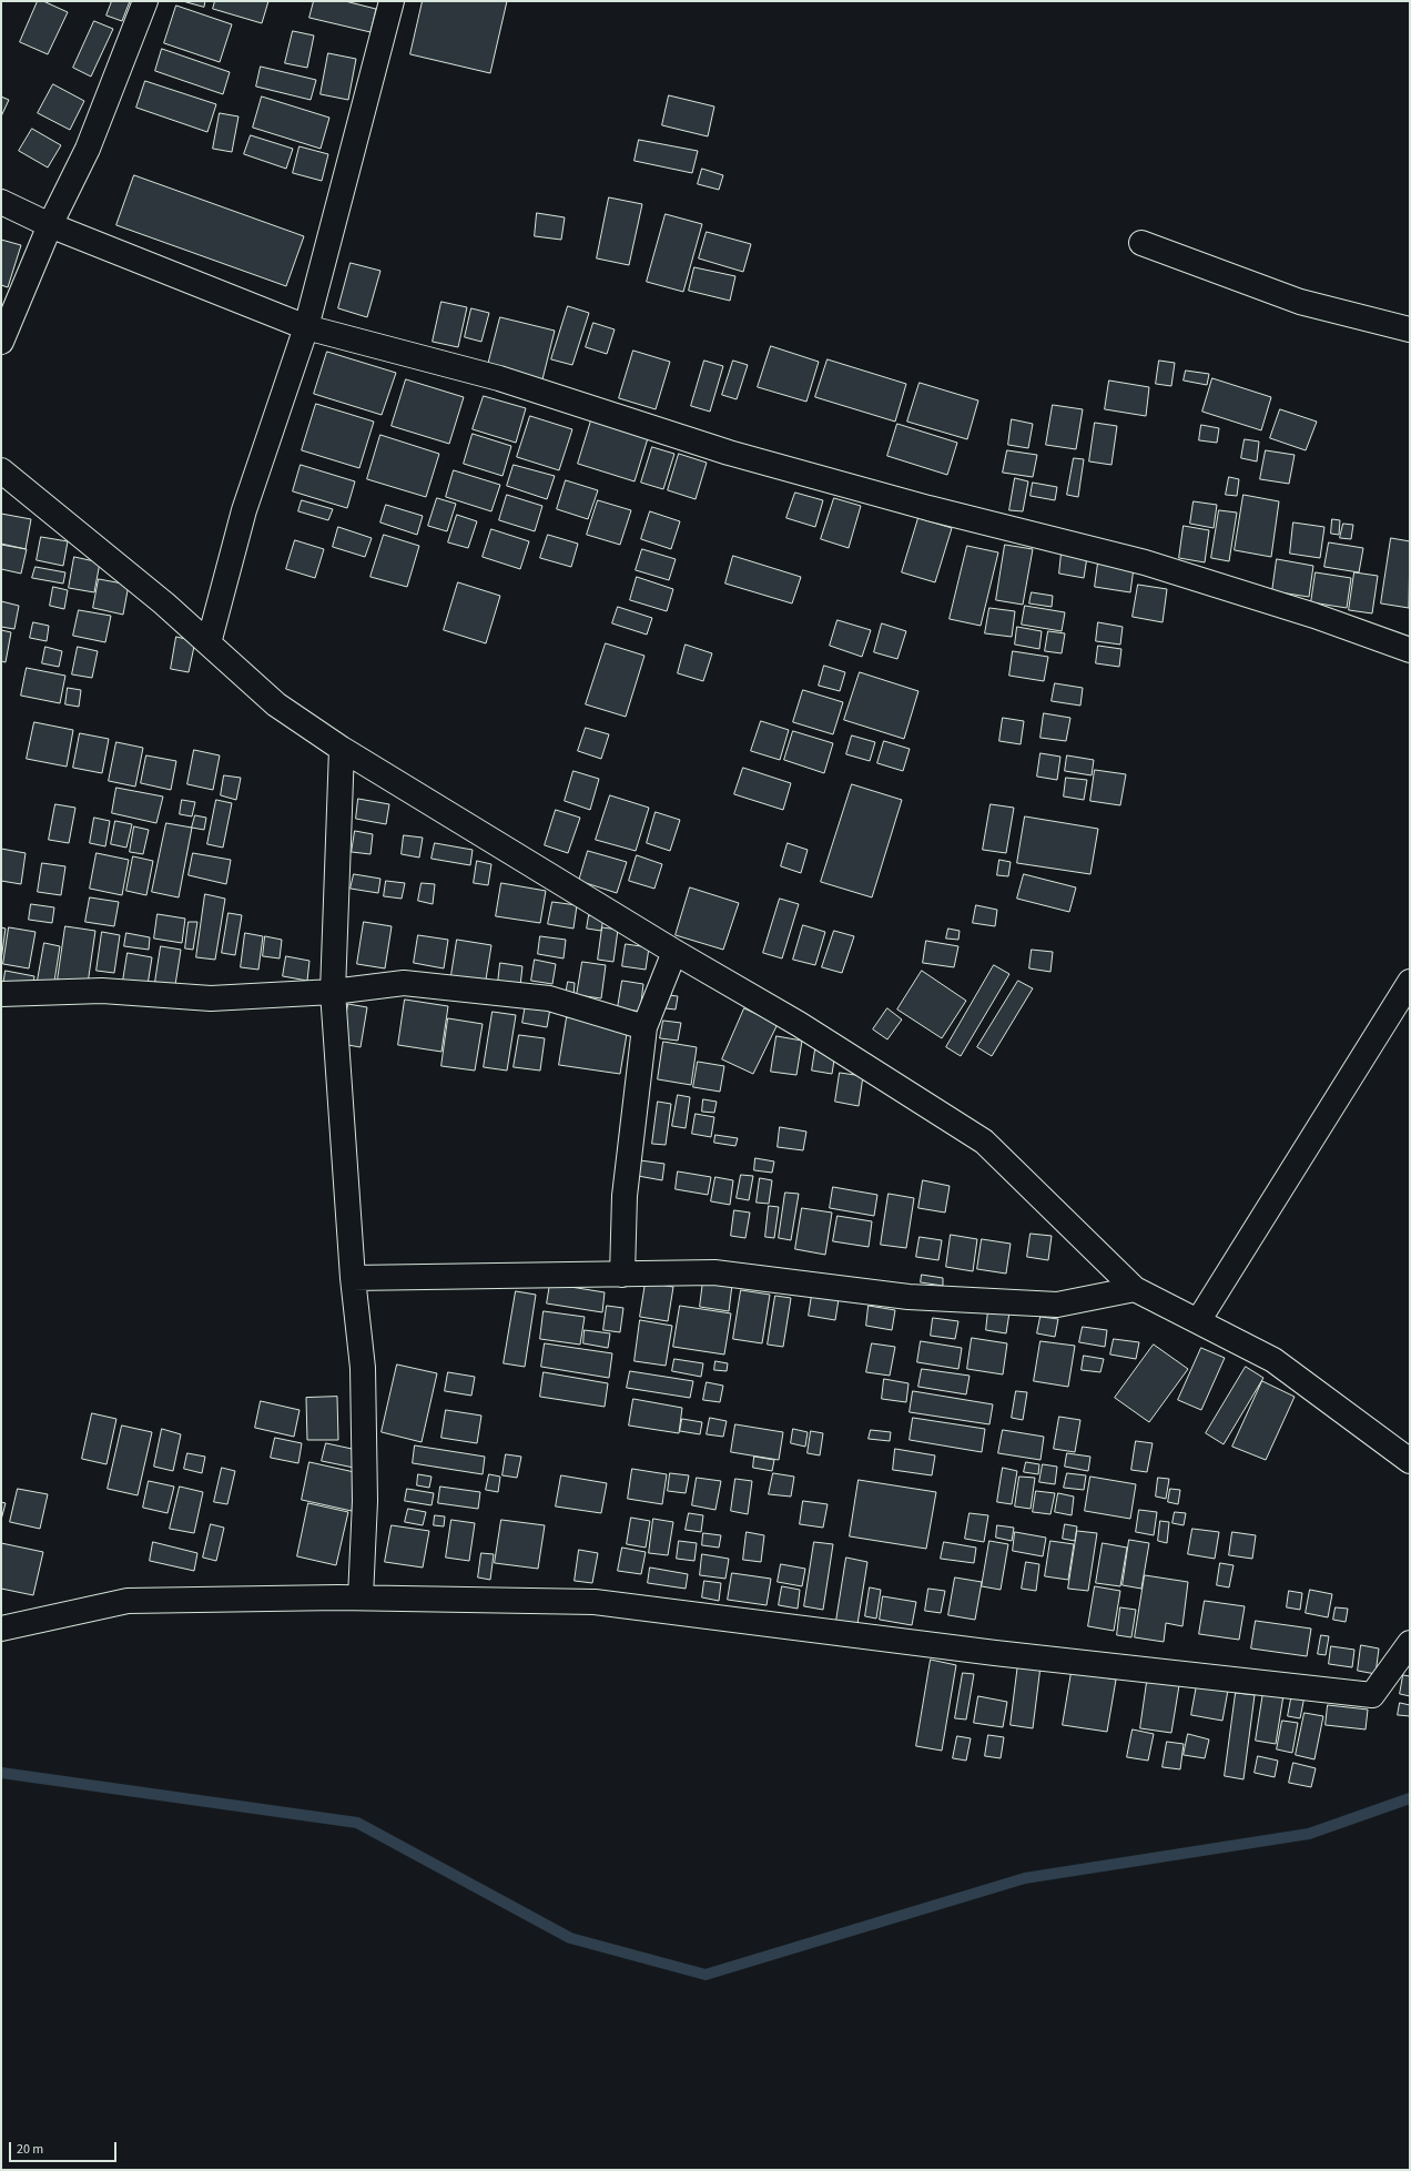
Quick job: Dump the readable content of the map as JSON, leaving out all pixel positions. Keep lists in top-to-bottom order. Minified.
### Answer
{"scale_bar":"20 m"}
